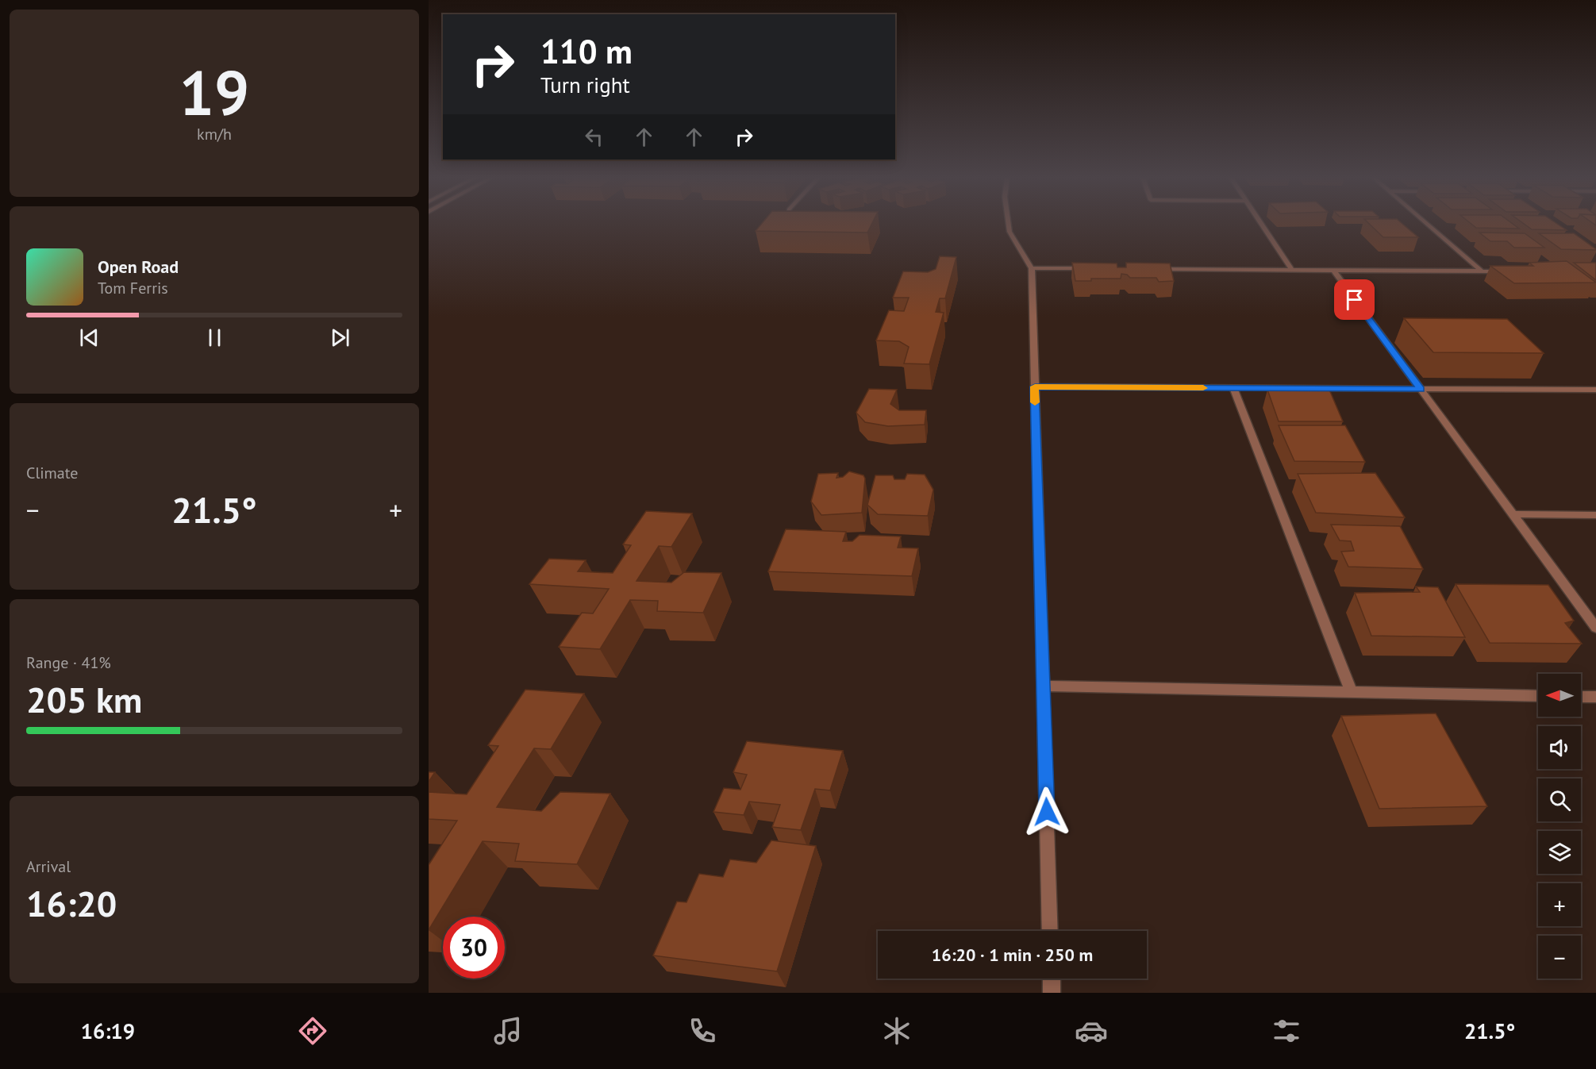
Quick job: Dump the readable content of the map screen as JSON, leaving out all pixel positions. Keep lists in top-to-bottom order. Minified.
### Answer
{"north":"left","page":{"tile":[["19","km/h"],"Climate",["Range · 41%","205 km"],["Arrival","16:20"]],"turn":["110 m","Turn right"],"song":["Open Road","Tom Ferris"],"heat":["−","21.5°","+"],"map_buttons":["+","−"],"limit":"30","trip":"16:20 · 1 min · 250 m","tabs":["16:19","21.5°"]}}
